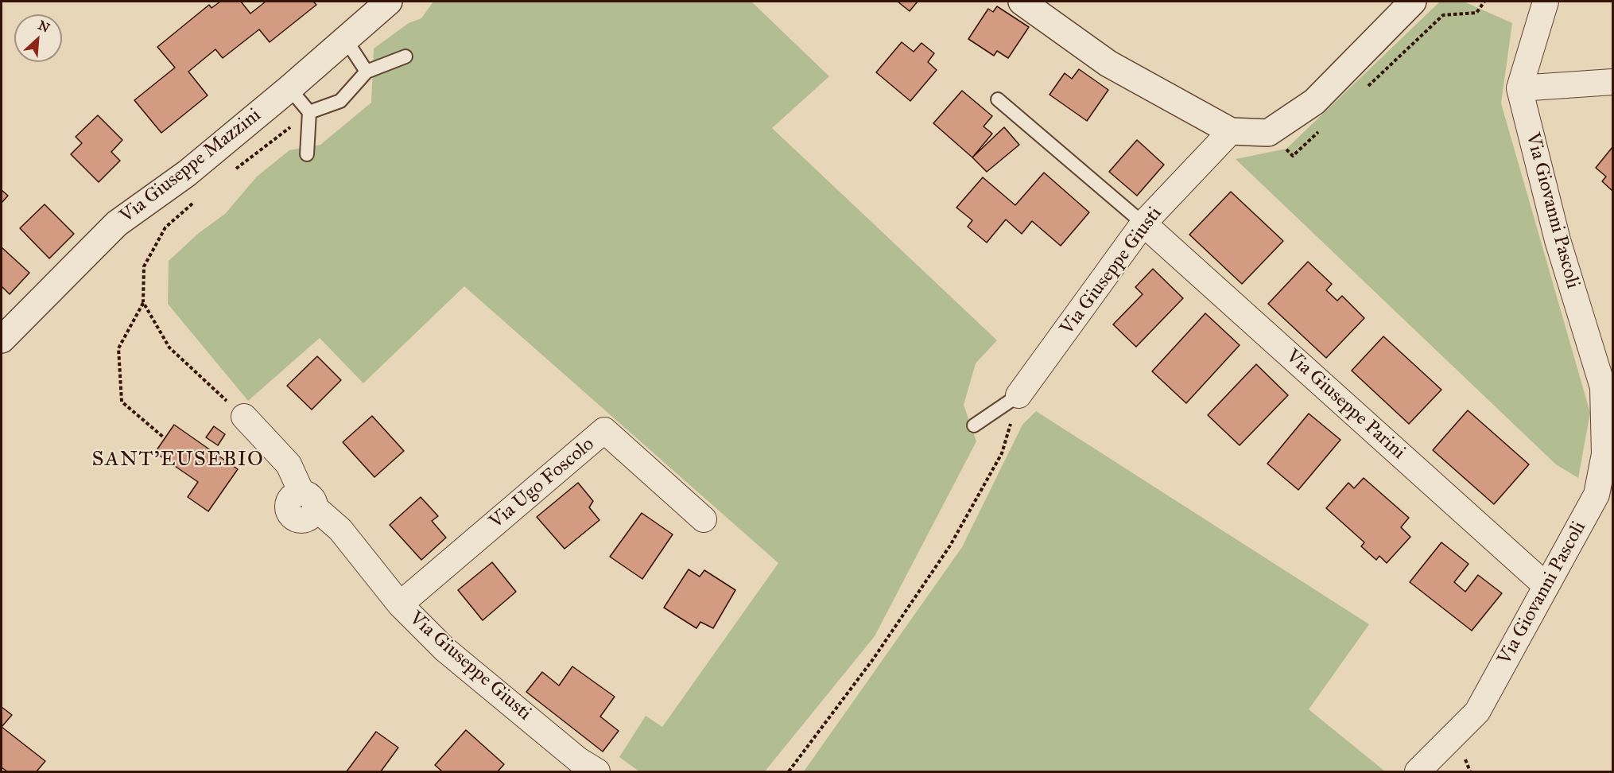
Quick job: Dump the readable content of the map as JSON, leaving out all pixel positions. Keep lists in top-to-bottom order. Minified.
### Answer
{"streets":{"street":["Via Giuseppe Mazzini","Via Giovanni Pascoli","Via Giuseppe Giusti","Via Giuseppe Parini","Via Ugo Foscolo"]},"crossings":[["Via Giovanni Pascoli","Via Giuseppe Parini"],["Via Giuseppe Giusti","Via Giuseppe Parini"],["Via Giuseppe Giusti","Via Ugo Foscolo"]],"districts":["SANT'EUSEBIO"],"north":"top right"}
